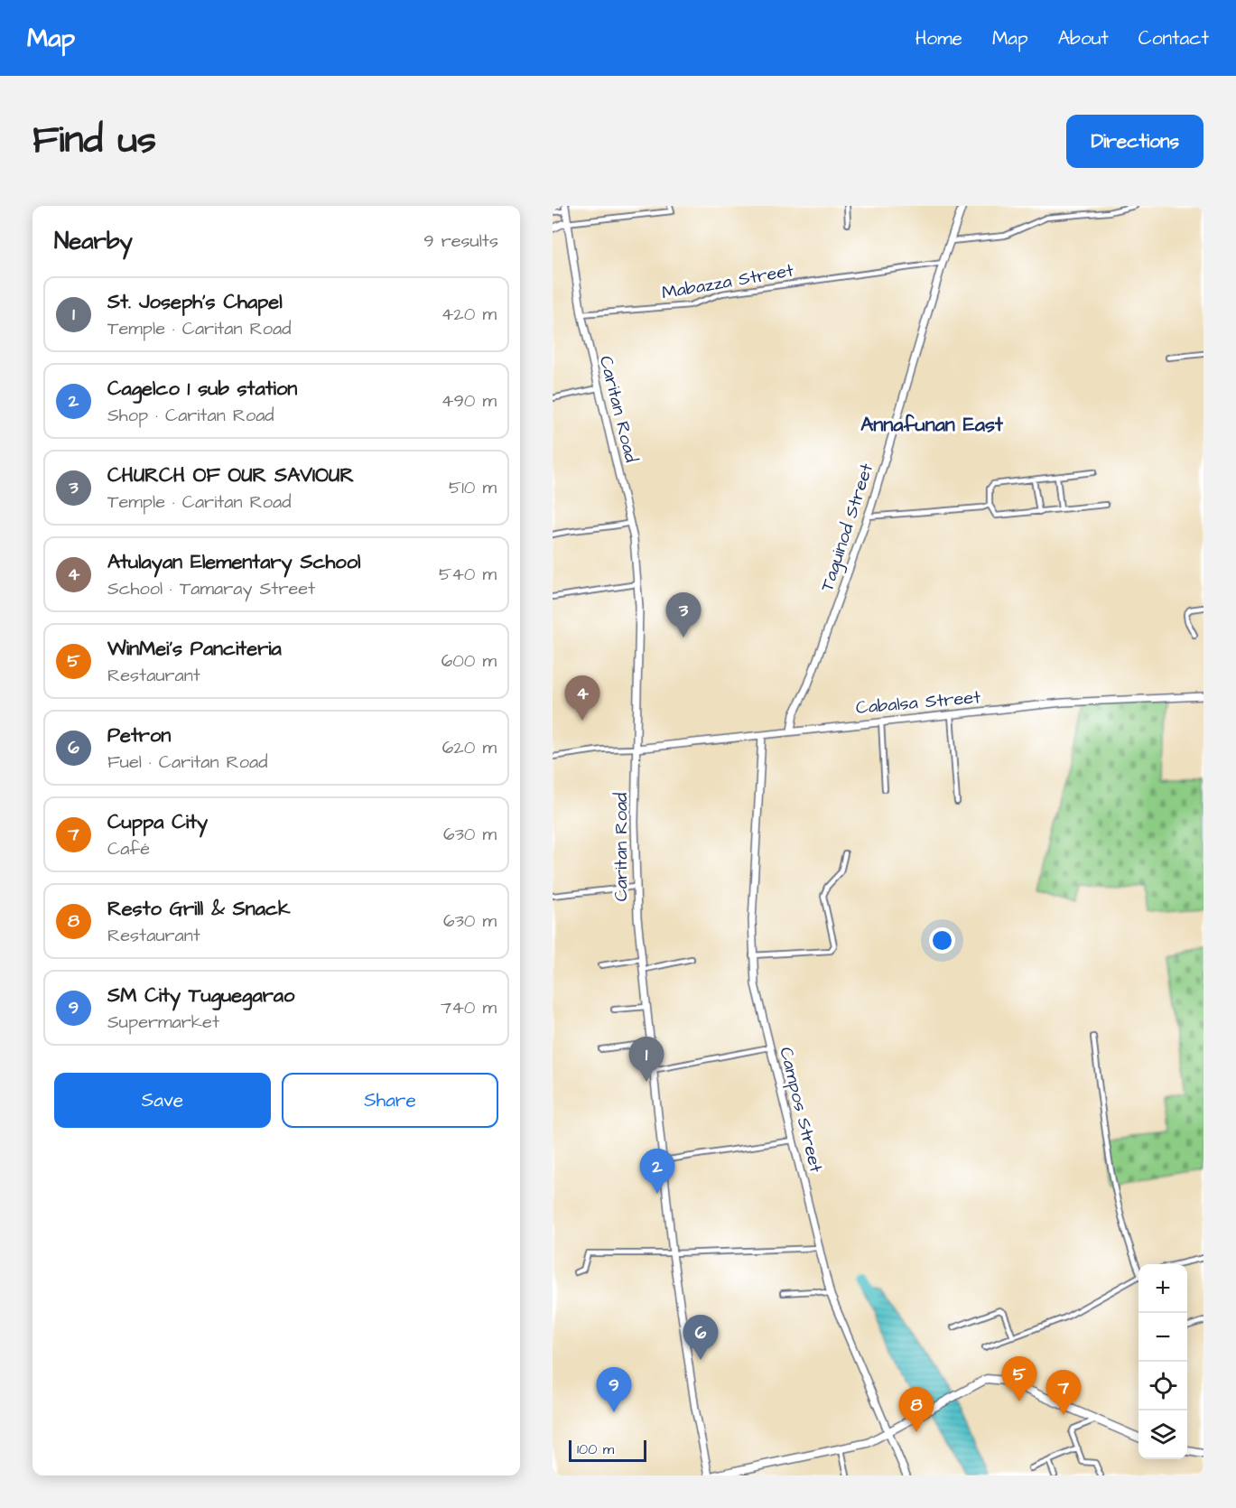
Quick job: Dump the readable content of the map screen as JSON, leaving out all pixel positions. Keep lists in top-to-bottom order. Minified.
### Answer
{"streets":{"street":["Mabazza Street","Caritan Road","Taguinod Street","Cabalsa Street","Campos Street"]},"crossings":[["Mabazza Street","Caritan Road"],["Mabazza Street","Taguinod Street"],["Caritan Road","Cabalsa Street"],["Taguinod Street","Cabalsa Street"],["Cabalsa Street","Campos Street"]],"districts":["Annafunan East"],"scale_bar":"100 m","page":{"header":"Map","nav":["Home","Map","About","Contact"],"title":"Find us","buttons":["Directions",["Save","Share"]],"heading":["Nearby","9 results"],"list":[{"mark":"1","name":"St. Joseph's Chapel","note":"Temple · Caritan Road","value":"420 m"},{"mark":"2","name":"Cagelco 1 sub station","note":"Shop · Caritan Road","value":"490 m"},{"mark":"3","name":"CHURCH OF OUR SAVIOUR","note":"Temple · Caritan Road","value":"510 m"},{"mark":"4","name":"Atulayan Elementary School","note":"School · Tamaray Street","value":"540 m"},{"mark":"5","name":"WinMei's Panciteria","note":"Restaurant","value":"600 m"},{"mark":"6","name":"Petron","note":"Fuel · Caritan Road","value":"620 m"},{"mark":"7","name":"Cuppa City","note":"Café","value":"630 m"},{"mark":"8","name":"Resto Grill & Snack","note":"Restaurant","value":"630 m"},{"mark":"9","name":"SM City Tuguegarao","note":"Supermarket","value":"740 m"}],"pins":["3","4","1","2","6","5","9","7","8"],"map_buttons":["+","−"],"scale":"100 m"}}
